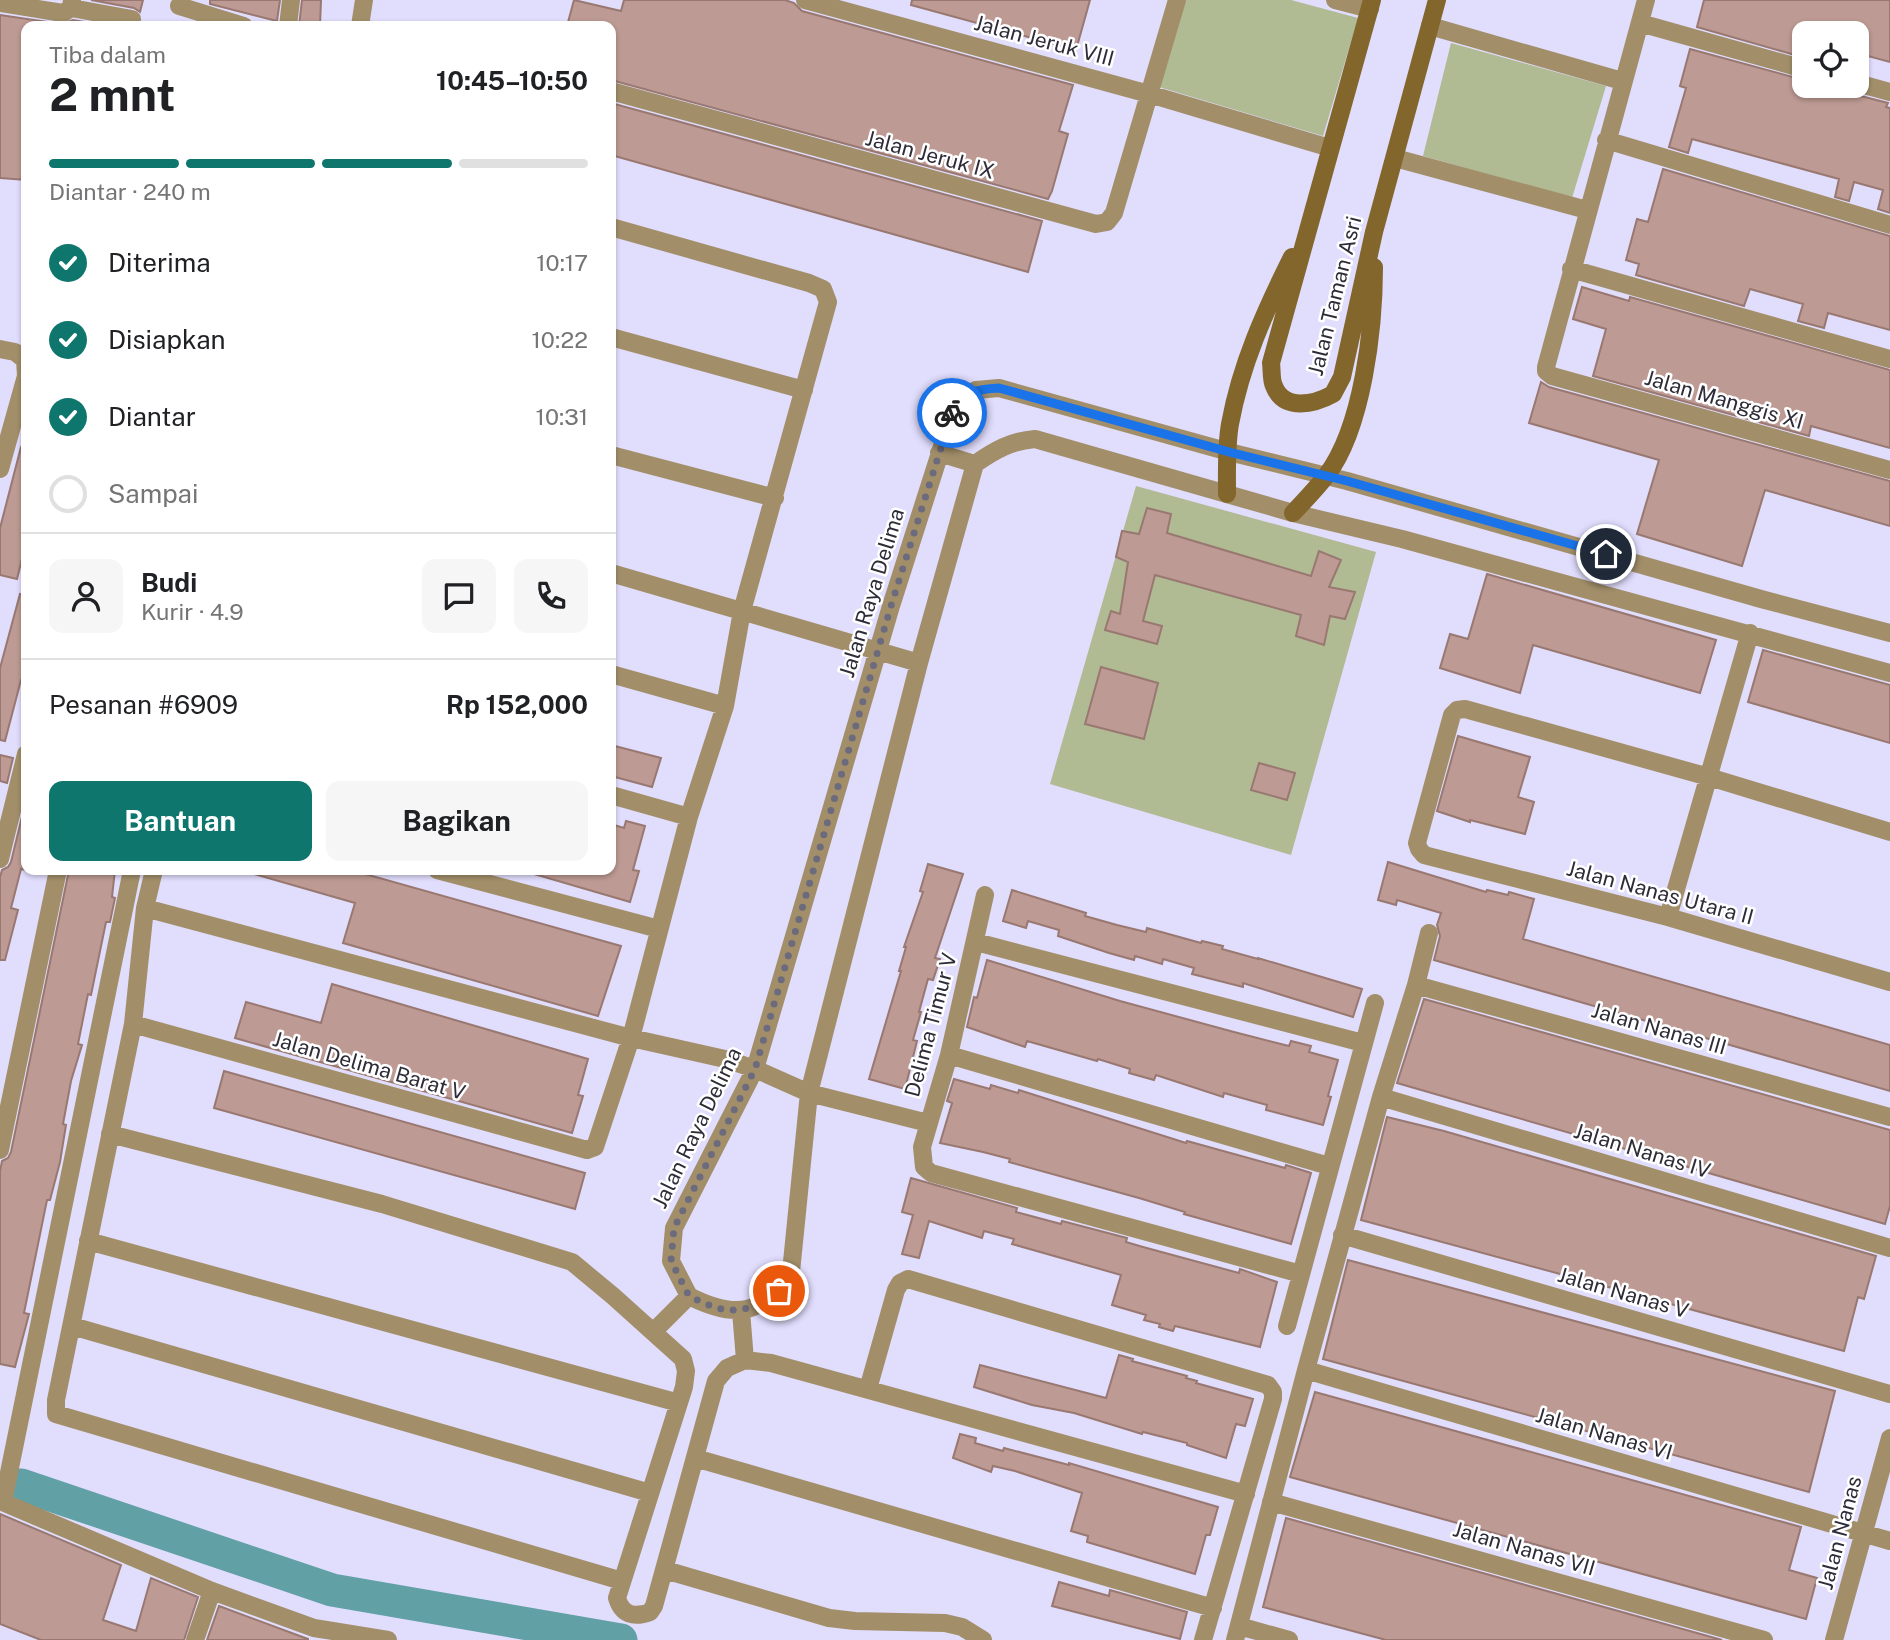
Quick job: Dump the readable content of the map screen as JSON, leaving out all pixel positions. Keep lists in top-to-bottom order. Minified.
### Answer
{"streets":{"main road":["Jalan Taman Asri"],"street":["Jalan Jeruk VIII","Jalan Jeruk IX","Jalan Manggis XI","Jalan Raya Delima","Jalan Nanas Utara II","Delima Timur V","Jalan Nanas III","Jalan Delima Barat V","Jalan Nanas IV","Jalan Nanas V","Jalan Nanas VI","Jalan Nanas","Jalan Nanas VII"]},"crossings":[["Jalan Jeruk VIII","Jalan Jeruk IX"],["Jalan Jeruk VIII","Jalan Taman Asri"],["Jalan Nanas VI","Jalan Nanas"]],"page":{"heading":["2 mnt","Tiba dalam","10:45–10:50"],"panel":["Budi","Kurir · 4.9","Pesanan #6909","Rp 152,000"],"bar":"Diantar · 240 m","list":[["Diterima","10:17"],["Disiapkan","10:22"],["Diantar","10:31"],"Sampai"],"buttons":["Bantuan","Bagikan"]}}
